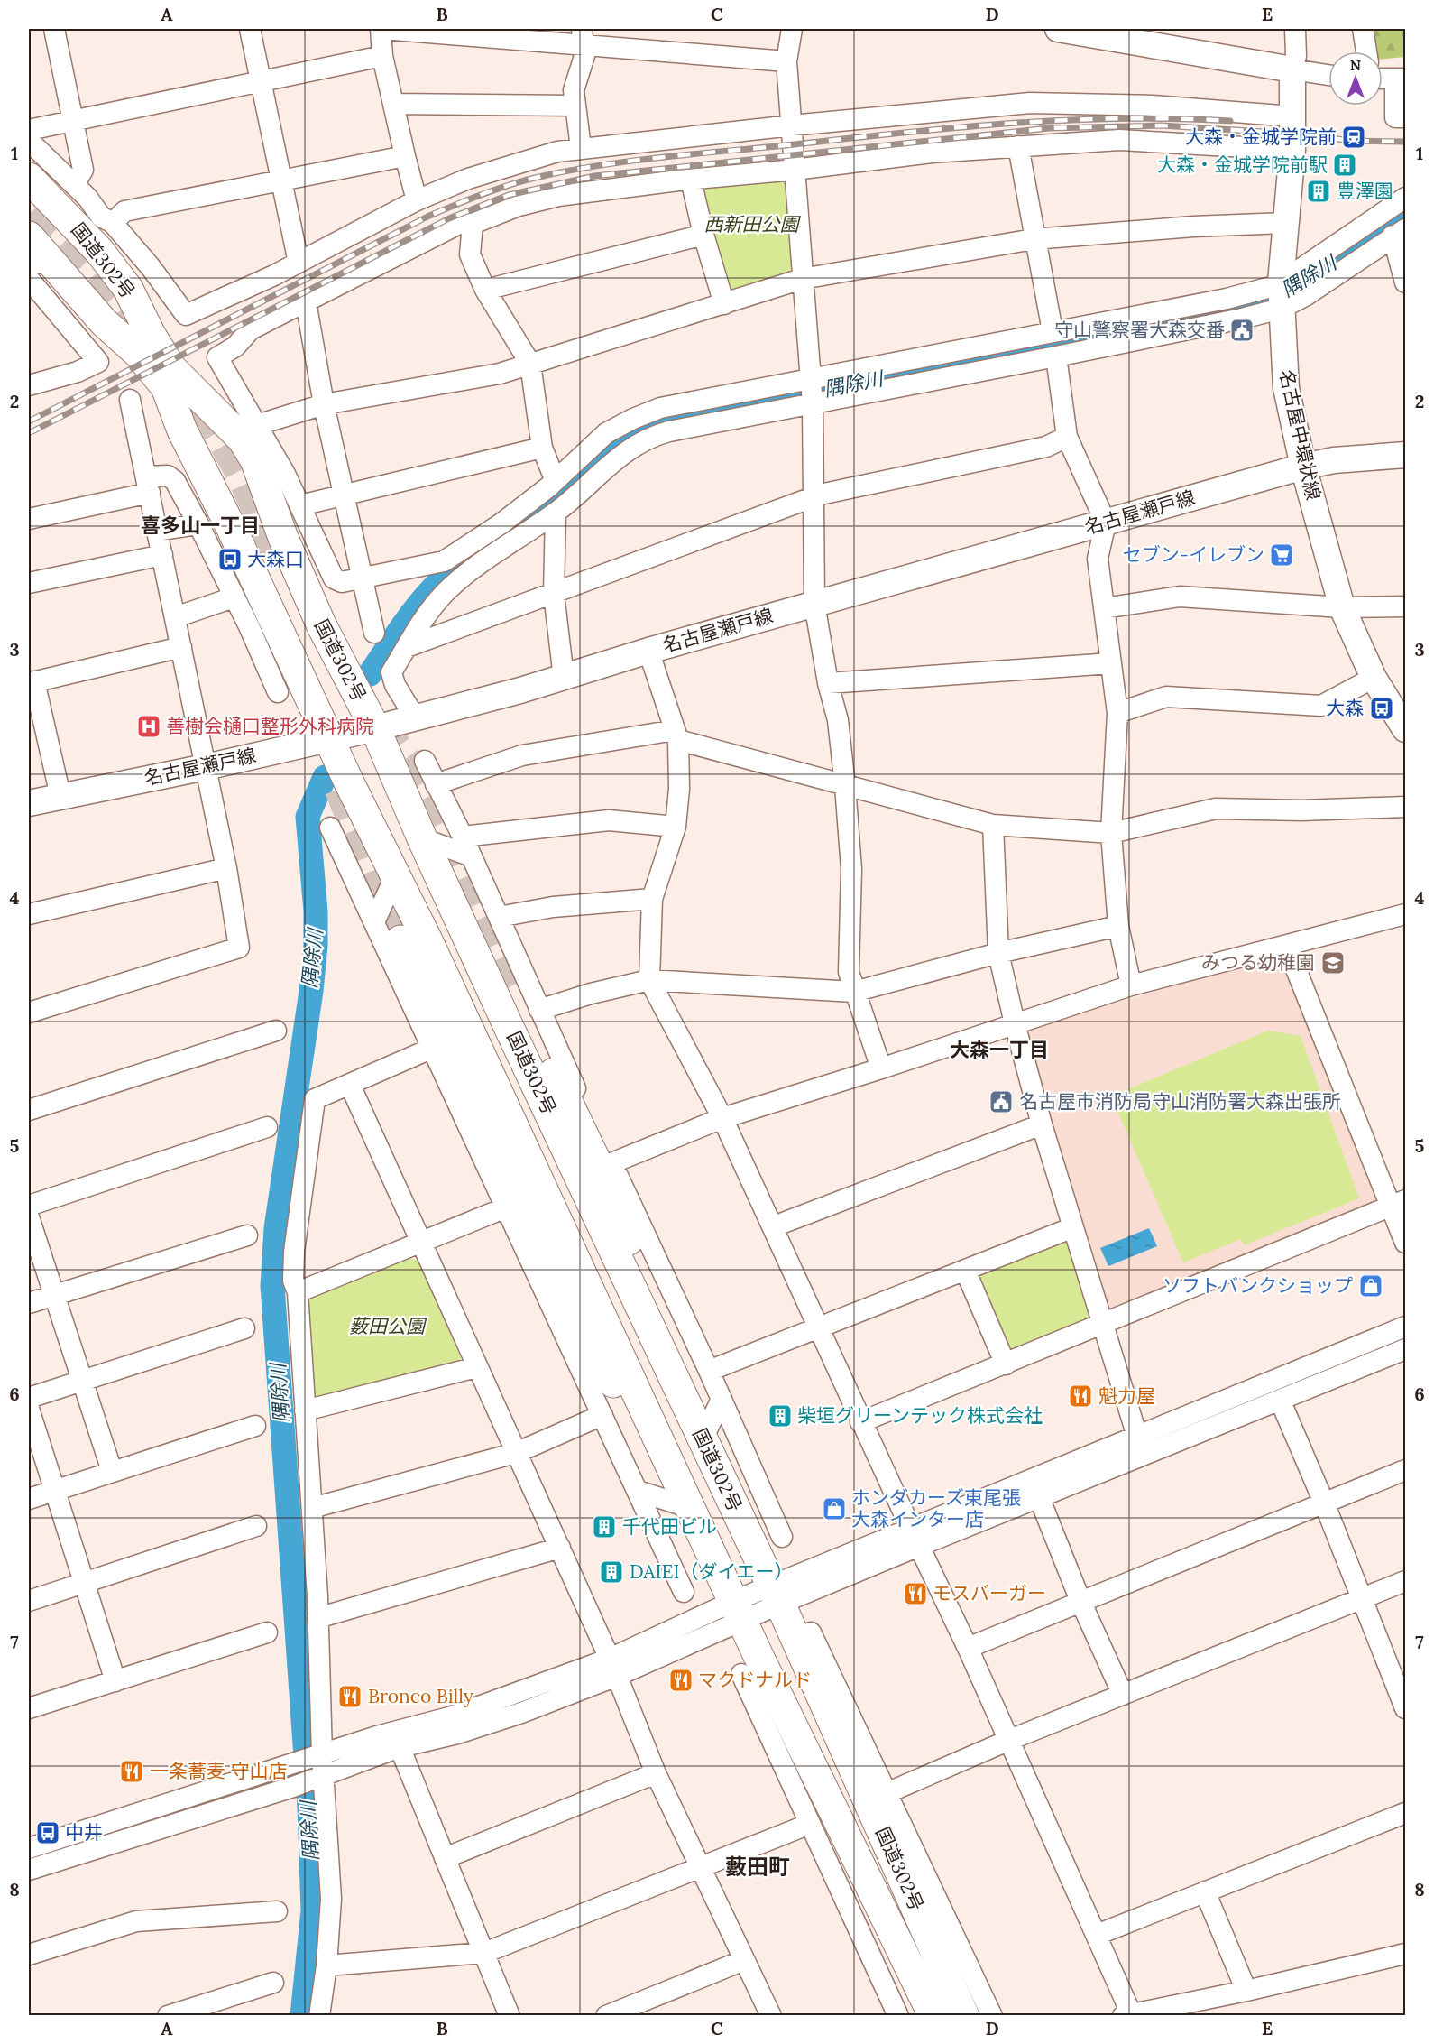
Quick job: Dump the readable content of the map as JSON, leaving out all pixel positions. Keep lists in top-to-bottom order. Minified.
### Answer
{"streets":{"highway":["国道302号"],"main road":["名古屋中環状線","名古屋瀬戸線"]},"crossings":[["国道302号","名古屋瀬戸線"],["名古屋中環状線","名古屋瀬戸線"]],"districts":["喜多山一丁目","大森一丁目","藪田町"],"water":["隅除川"],"parks":["西新田公園","薮田公園"],"places":{"station":["大森・金城学院前"],"building":["大森・金城学院前駅","豊澤園","柴垣グリーンテック株式会社","千代田ビル","DAIEI（ダイエー）"],"public building":["守山警察署大森交番","名古屋市消防局守山消防署大森出張所"],"supermarket":["セブン-イレブン"],"bus stop":["大森口","大森","中井"],"hospital":["善樹会樋口整形外科病院"],"school or university":["みつる幼稚園"],"shop":["ソフトバンクショップ","ホンダカーズ東尾張 大森インター店"],"restaurant":["魁力屋","モスバーガー","マクドナルド","Bronco Billy","一条蕎麦 守山店"]},"north":"top","grid":{"columns":["A","B","C","D","E"],"rows":["1","2","3","4","5","6","7","8"]}}
